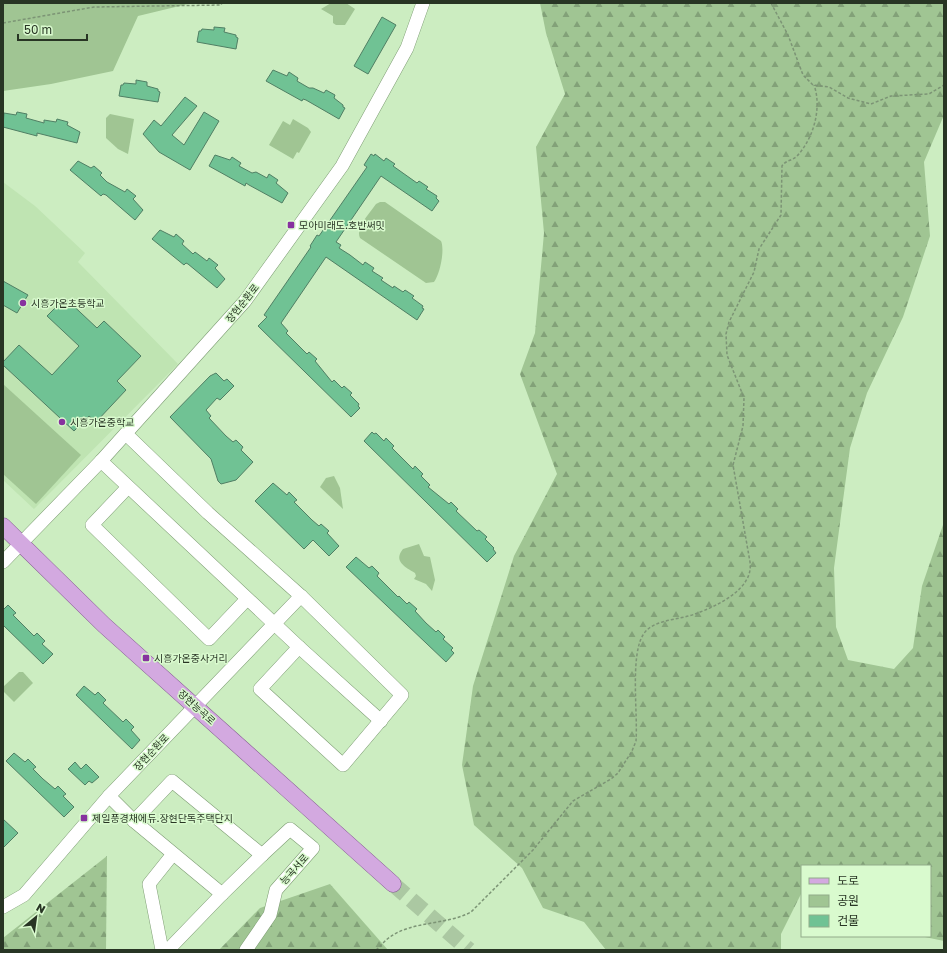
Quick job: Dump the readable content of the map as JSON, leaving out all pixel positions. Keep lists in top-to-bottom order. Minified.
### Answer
{"streets":{"main road":["장현능곡로"],"street":["장현순환로","능곡서로"]},"crossings":[["장현순환로","장현능곡로"]],"places":{"transit":["모아미래도.호반써밋","시흥가온중사거리","제일풍경채에듀.장현단독주택단지"],"other":["시흥가온초등학교","시흥가온중학교"]},"legend":["도로","공원","건물"],"scale_bar":"50 m","north":"top right"}
